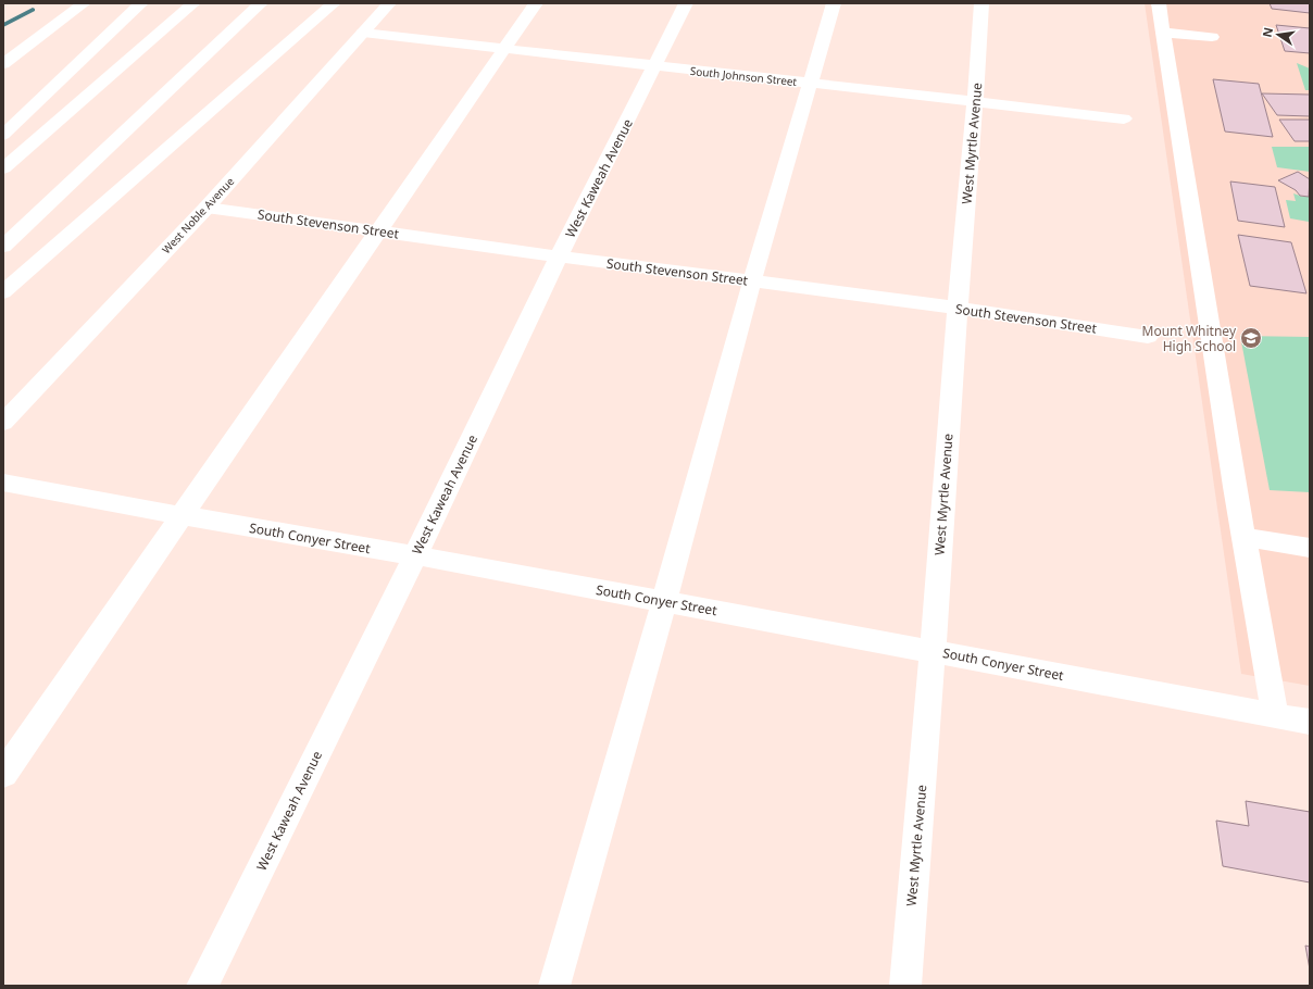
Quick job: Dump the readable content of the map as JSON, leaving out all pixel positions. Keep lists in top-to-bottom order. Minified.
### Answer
{"streets":{"main road":["South Johnson Street","West Myrtle Avenue","West Kaweah Avenue","West Noble Avenue","South Stevenson Street","South Conyer Street"]},"crossings":[["South Johnson Street","West Myrtle Avenue"],["South Johnson Street","West Kaweah Avenue"],["South Johnson Street","West Noble Avenue"],["West Myrtle Avenue","South Stevenson Street"],["West Myrtle Avenue","South Conyer Street"],["West Kaweah Avenue","South Stevenson Street"],["West Kaweah Avenue","South Conyer Street"],["West Noble Avenue","South Stevenson Street"]],"places":{"school or university":["Mount Whitney High School"]},"north":"left"}
